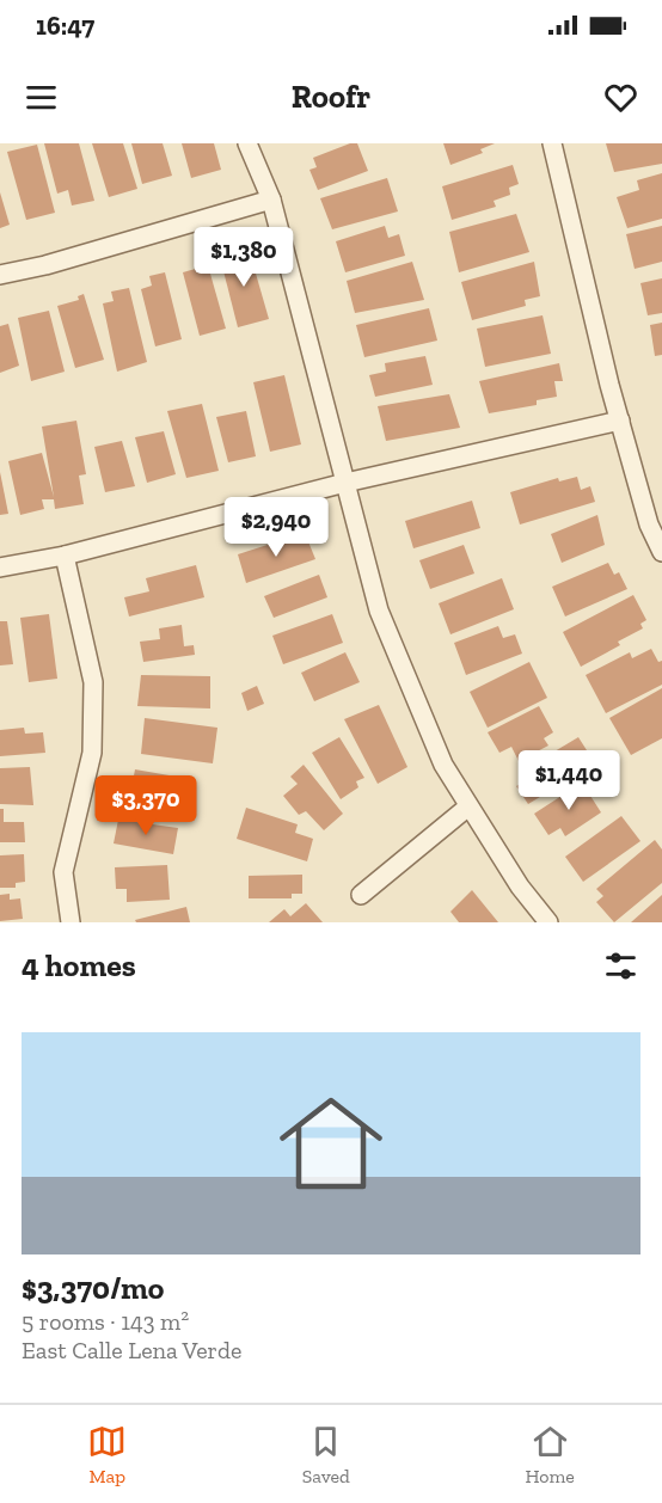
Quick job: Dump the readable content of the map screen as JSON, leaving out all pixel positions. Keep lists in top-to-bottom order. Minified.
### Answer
{"page":{"status":"16:47","header":"Roofr","price":["$1,380","$2,940","$1,440","$3,370"],"heading":"4 homes","list":[{"name":"$3,370/mo","note":"5 rooms · 143 m² · East Calle Lena Verde"}],"tabs":["Map","Saved","Home"]}}
